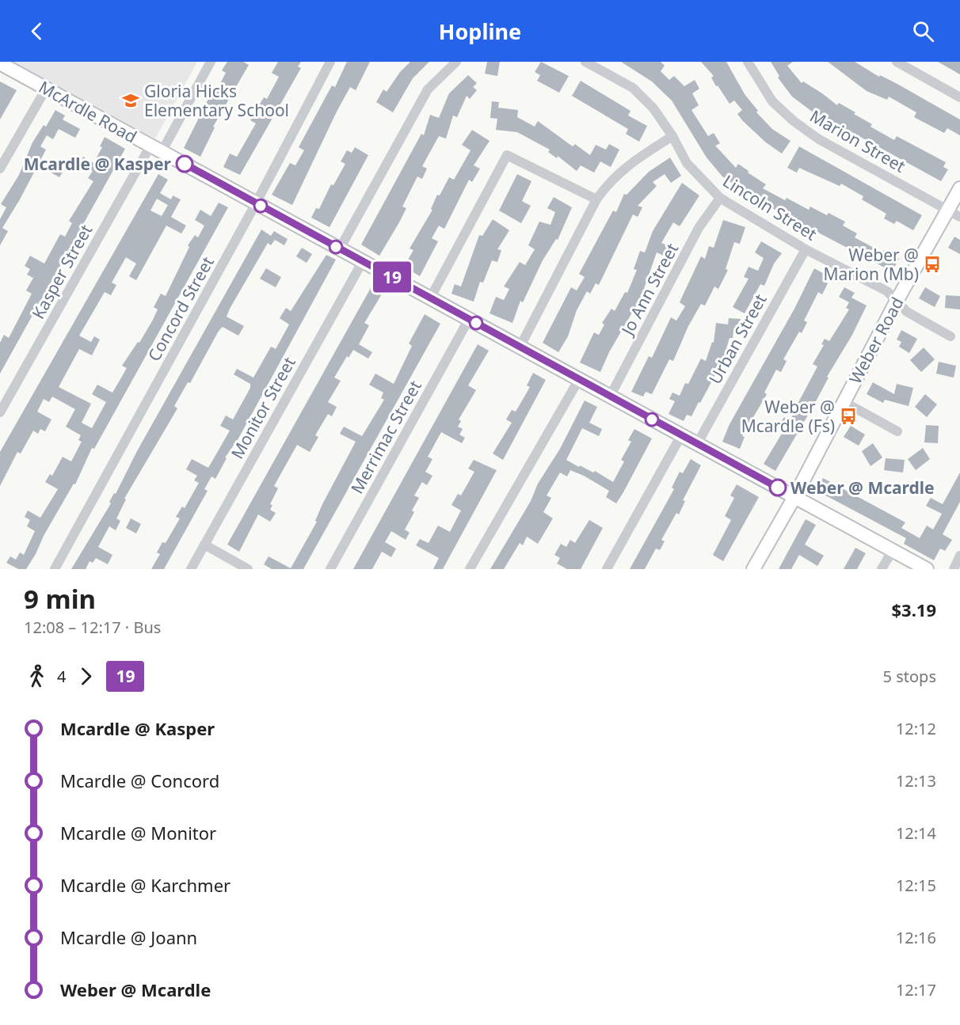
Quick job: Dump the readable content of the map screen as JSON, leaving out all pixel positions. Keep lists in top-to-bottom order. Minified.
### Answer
{"streets":{"main road":["McArdle Road","Weber Road"],"street":["Marion Street","Lincoln Street","Kasper Street","Jo Ann Street","Concord Street","Urban Street","Monitor Street","Merrimac Street"]},"crossings":[["McArdle Road","Kasper Street"],["McArdle Road","Jo Ann Street"],["McArdle Road","Concord Street"],["McArdle Road","Urban Street"],["McArdle Road","Weber Road"],["McArdle Road","Monitor Street"],["McArdle Road","Merrimac Street"],["Marion Street","Weber Road"],["Lincoln Street","Jo Ann Street"],["Lincoln Street","Urban Street"],["Lincoln Street","Weber Road"]],"places":{"school or university":["Gloria Hicks Elementary School"],"other":["Mcardle @ Kasper","Weber @ Mcardle"],"bus stop":["Weber @ Marion (Mb)","Weber @ Mcardle (Fs)"]},"lines":["bus line 19"],"page":{"header":"Hopline","on_map":"19","heading":["9 min","12:08 – 12:17 · Bus","$3.19"],"legs":["4","19","5 stops"],"list":[{"name":"Mcardle @ Kasper","value":"12:12"},{"name":"Mcardle @ Concord","value":"12:13"},{"name":"Mcardle @ Monitor","value":"12:14"},{"name":"Mcardle @ Karchmer","value":"12:15"},{"name":"Mcardle @ Joann","value":"12:16"},{"name":"Weber @ Mcardle","value":"12:17"}]}}
